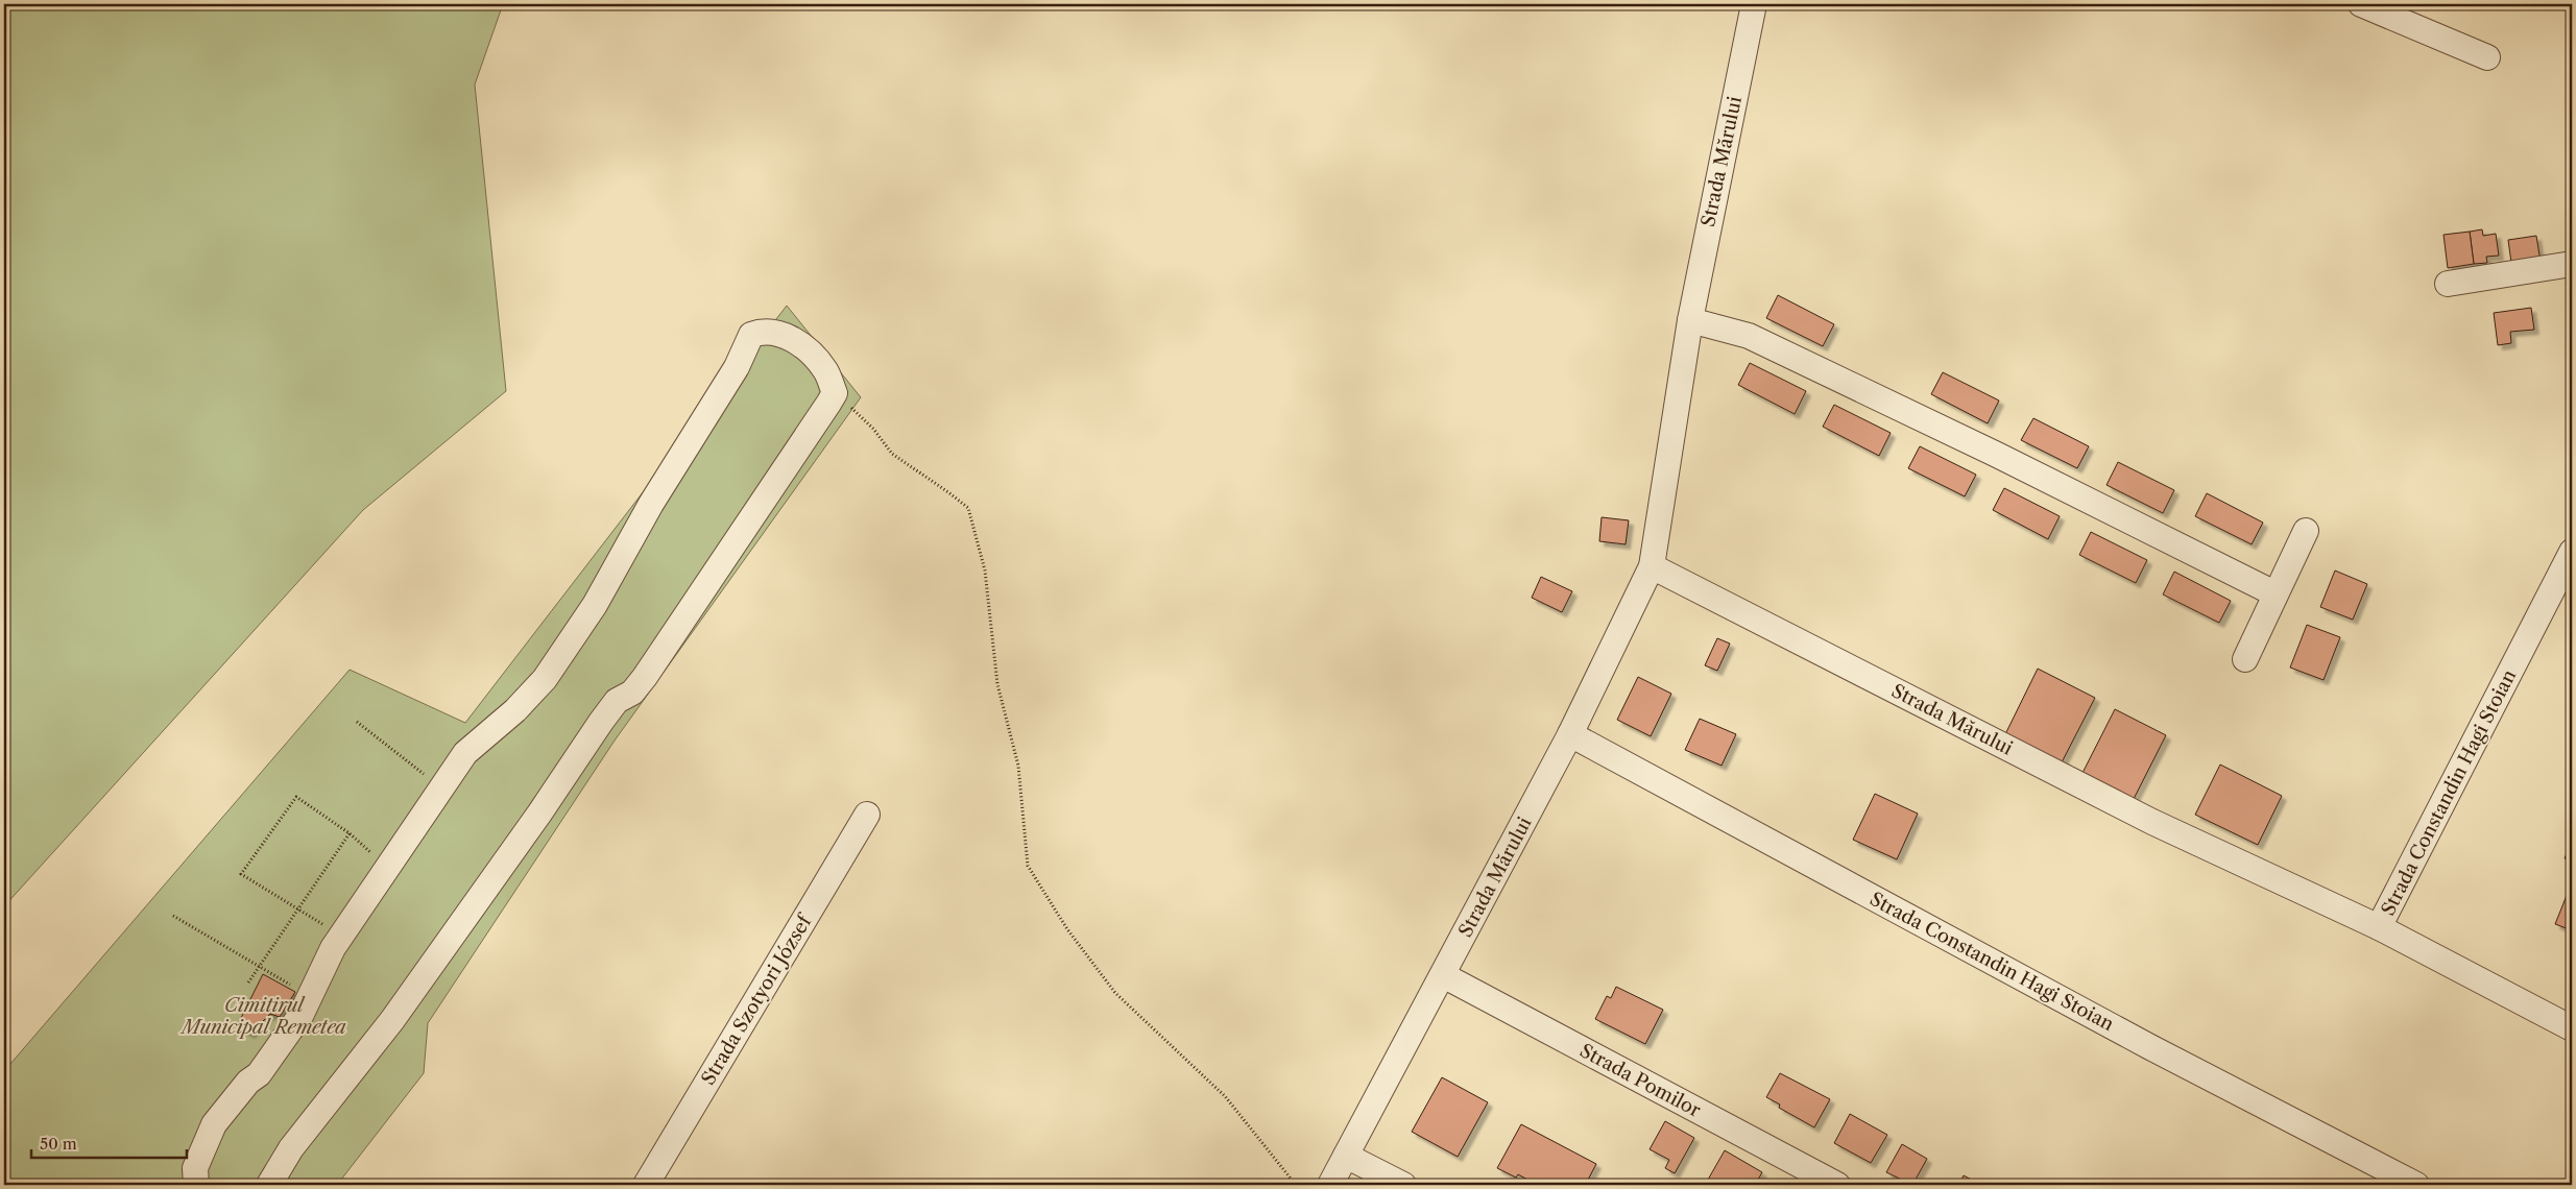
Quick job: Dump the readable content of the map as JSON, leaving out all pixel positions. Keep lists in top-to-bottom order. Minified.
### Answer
{"streets":{"street":["Strada Mărului","Strada Constandin Hagi Stoian","Strada Szotyori József","Strada Pomilor"]},"crossings":[["Strada Mărului","Strada Constandin Hagi Stoian"],["Strada Mărului","Strada Pomilor"]],"parks":["Cimitirul Municipal Remetea"],"scale_bar":"50 m"}
